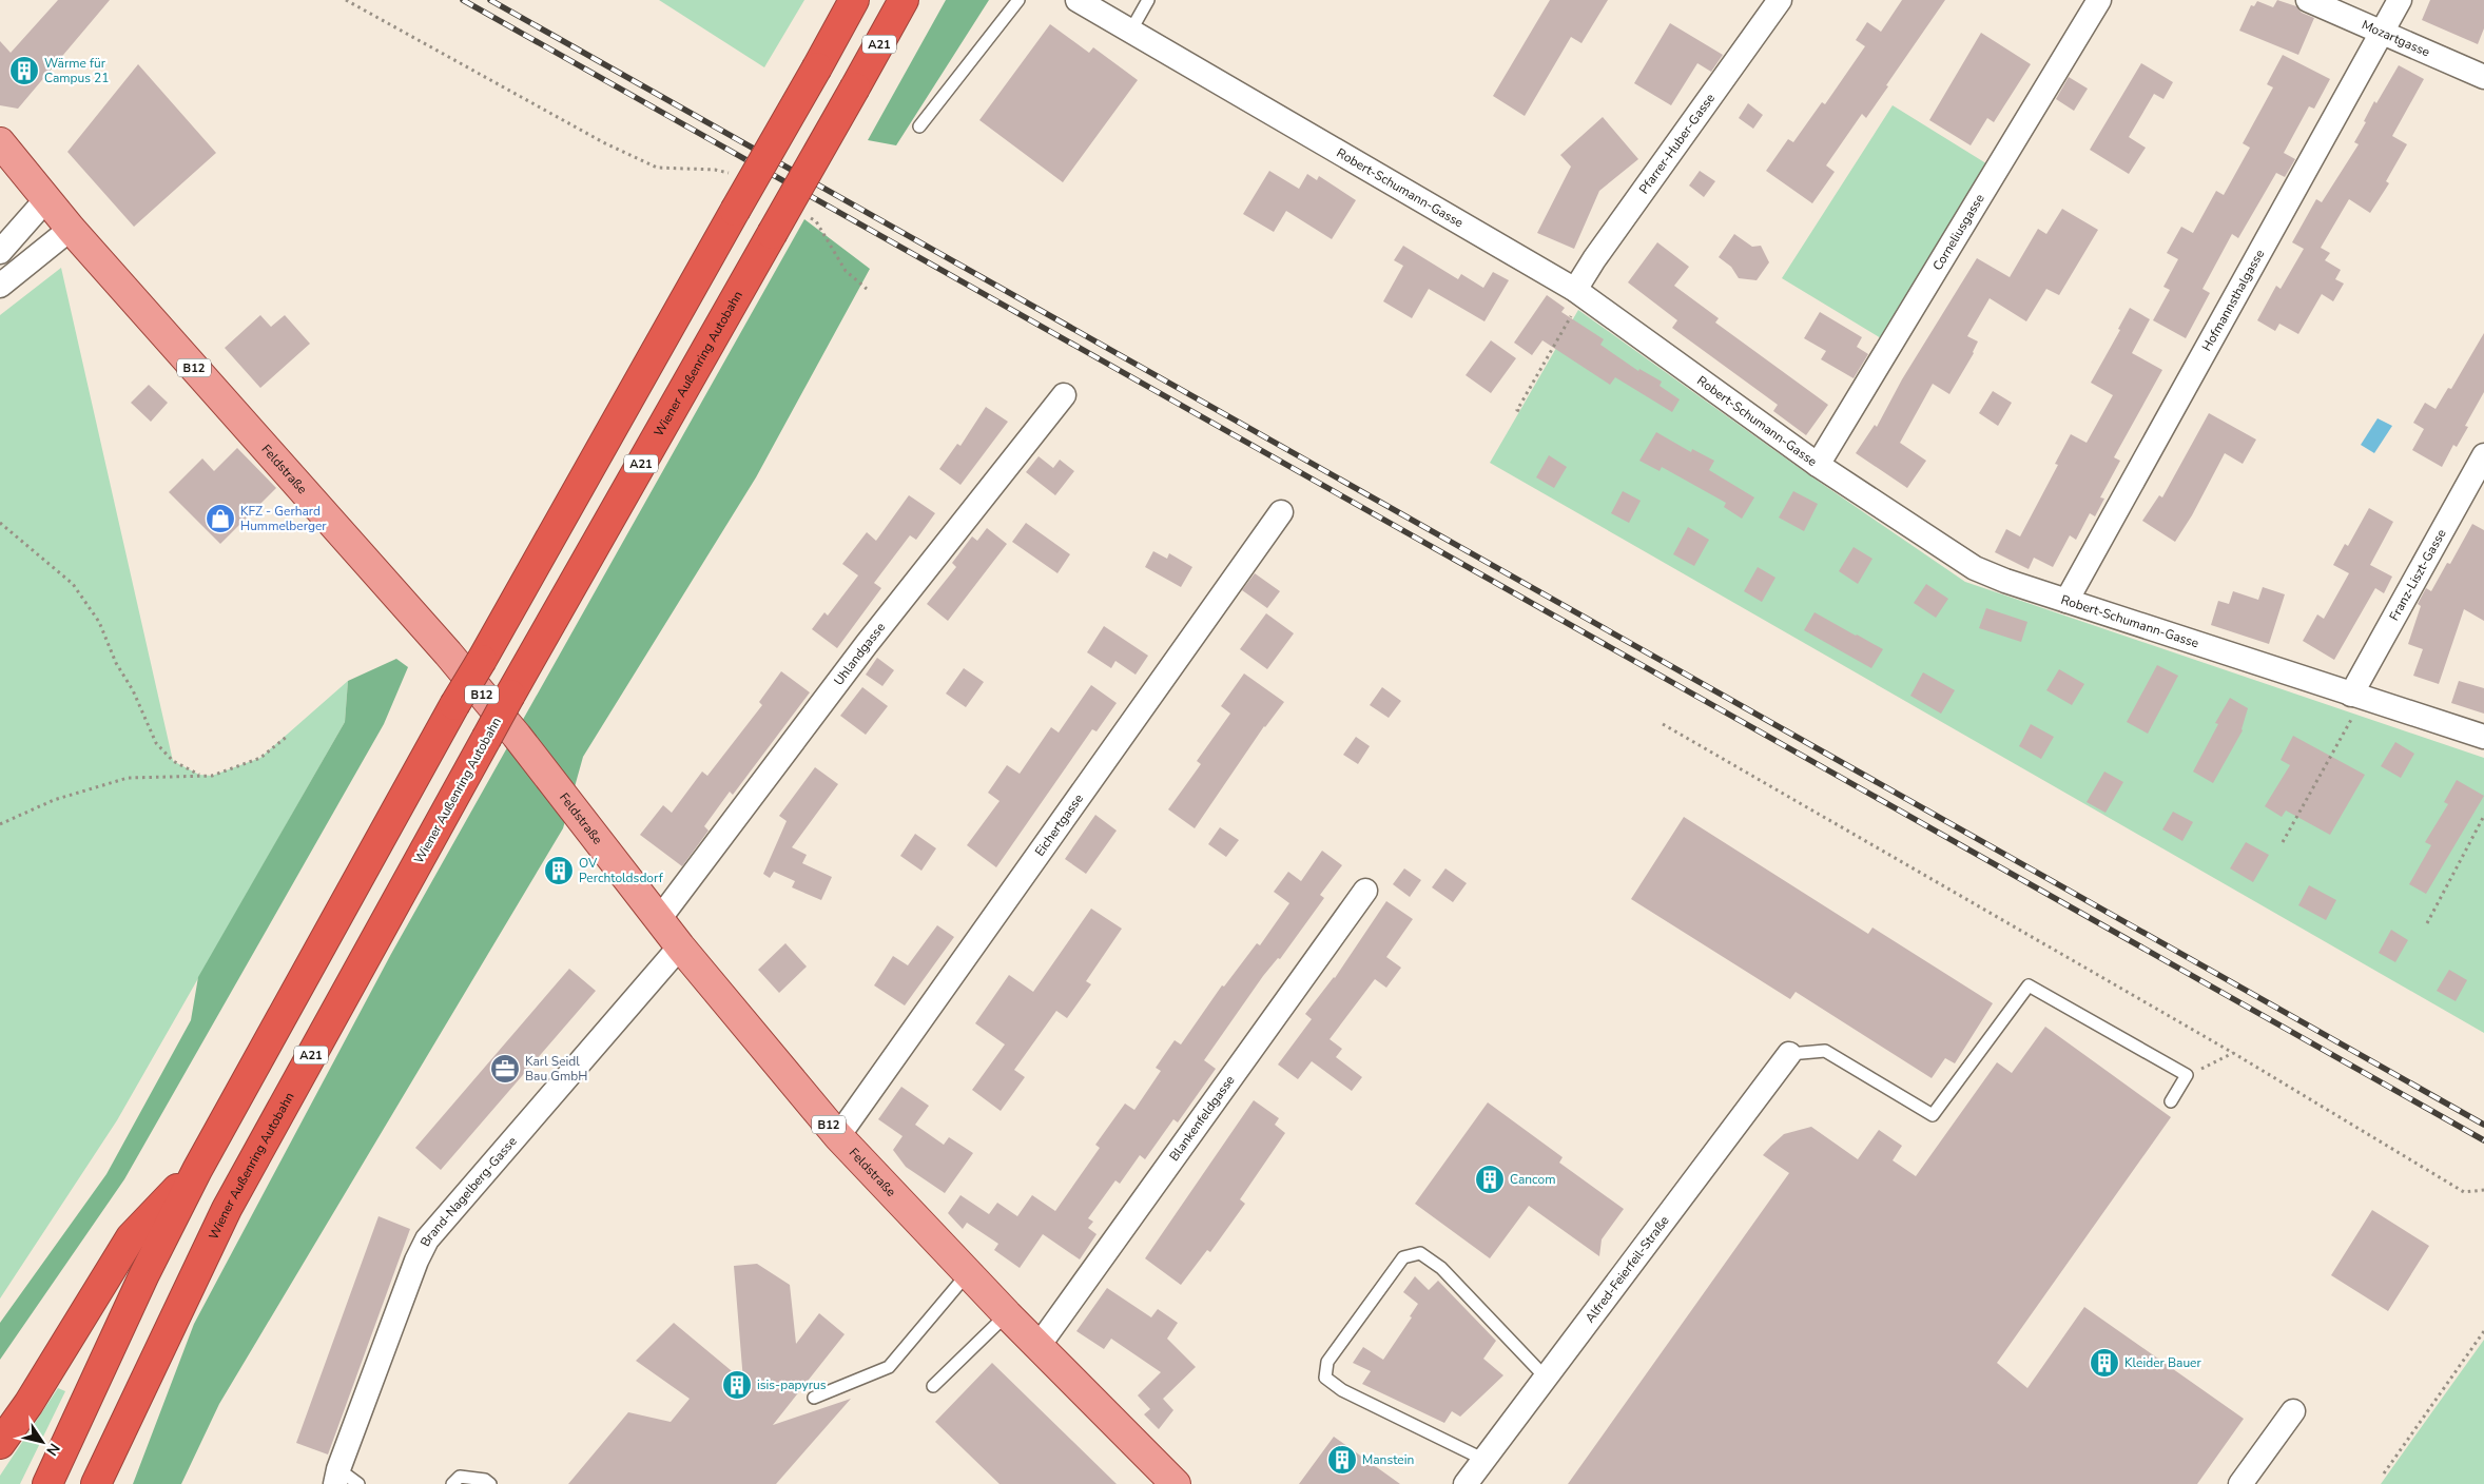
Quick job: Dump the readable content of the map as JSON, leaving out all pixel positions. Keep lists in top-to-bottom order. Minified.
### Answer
{"streets":{"highway":["A21","Wiener Außenring Autobahn"],"main road":["B12","Feldstraße"],"street":["Mozartgasse","Pfarrer-Huber-Gasse","Robert-Schumann-Gasse","Corneliusgasse","Hofmannsthalgasse","Franz-Liszt-Gasse","Uhlandgasse","Eichertgasse","Blankenfeldgasse","Brand-Nagelberg-Gasse","Alfred-Feierfeil-Straße"]},"crossings":[["Mozartgasse","Hofmannsthalgasse"],["Pfarrer-Huber-Gasse","Robert-Schumann-Gasse"],["Robert-Schumann-Gasse","Corneliusgasse"],["Robert-Schumann-Gasse","Hofmannsthalgasse"],["Robert-Schumann-Gasse","Franz-Liszt-Gasse"],["Feldstraße","Uhlandgasse"],["Feldstraße","Eichertgasse"],["Feldstraße","Blankenfeldgasse"],["Feldstraße","Brand-Nagelberg-Gasse"]],"places":{"building":["Wärme für Campus 21","OV Perchtoldsdorf","Cancom","Kleider Bauer","isis-papyrus","Manstein"],"shop":["KFZ - Gerhard Hummelberger"],"office":["Karl Seidl Bau GmbH"]},"north":"bottom right"}
